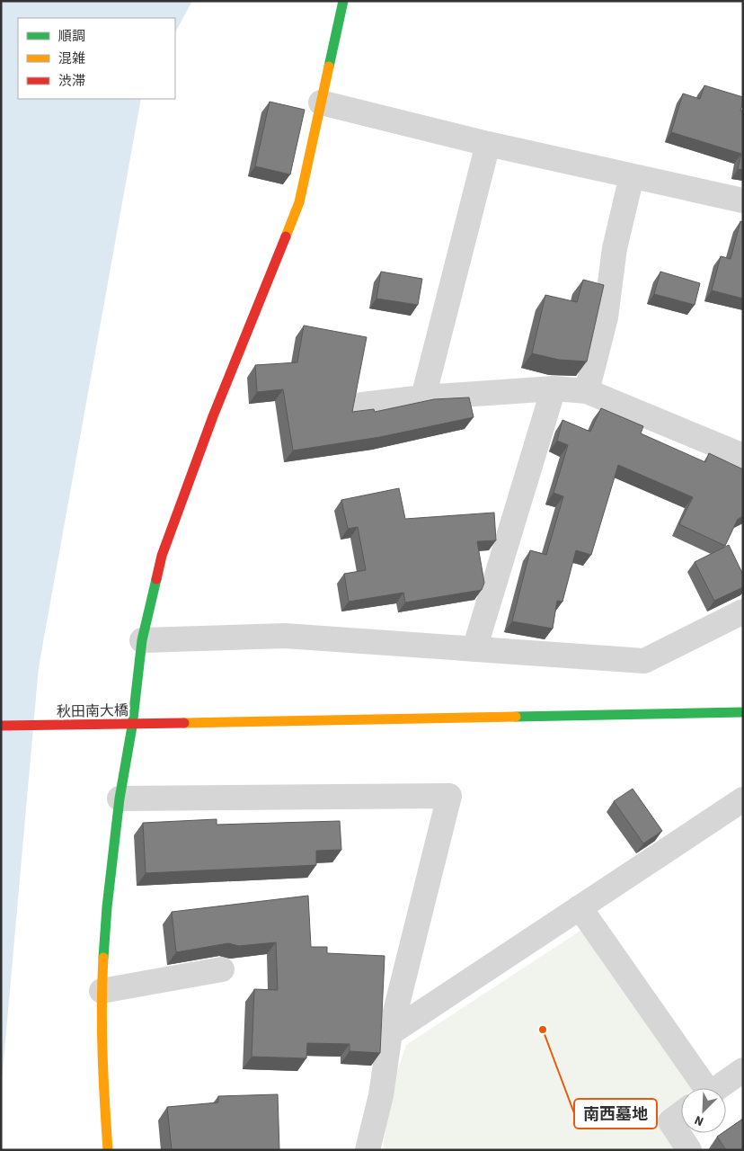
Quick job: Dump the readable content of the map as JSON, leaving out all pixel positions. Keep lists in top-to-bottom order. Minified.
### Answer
{"streets":{"street":["秋田南大橋"]},"places":["南西墓地"],"legend":["順調","混雑","渋滞"],"north":"bottom left"}
